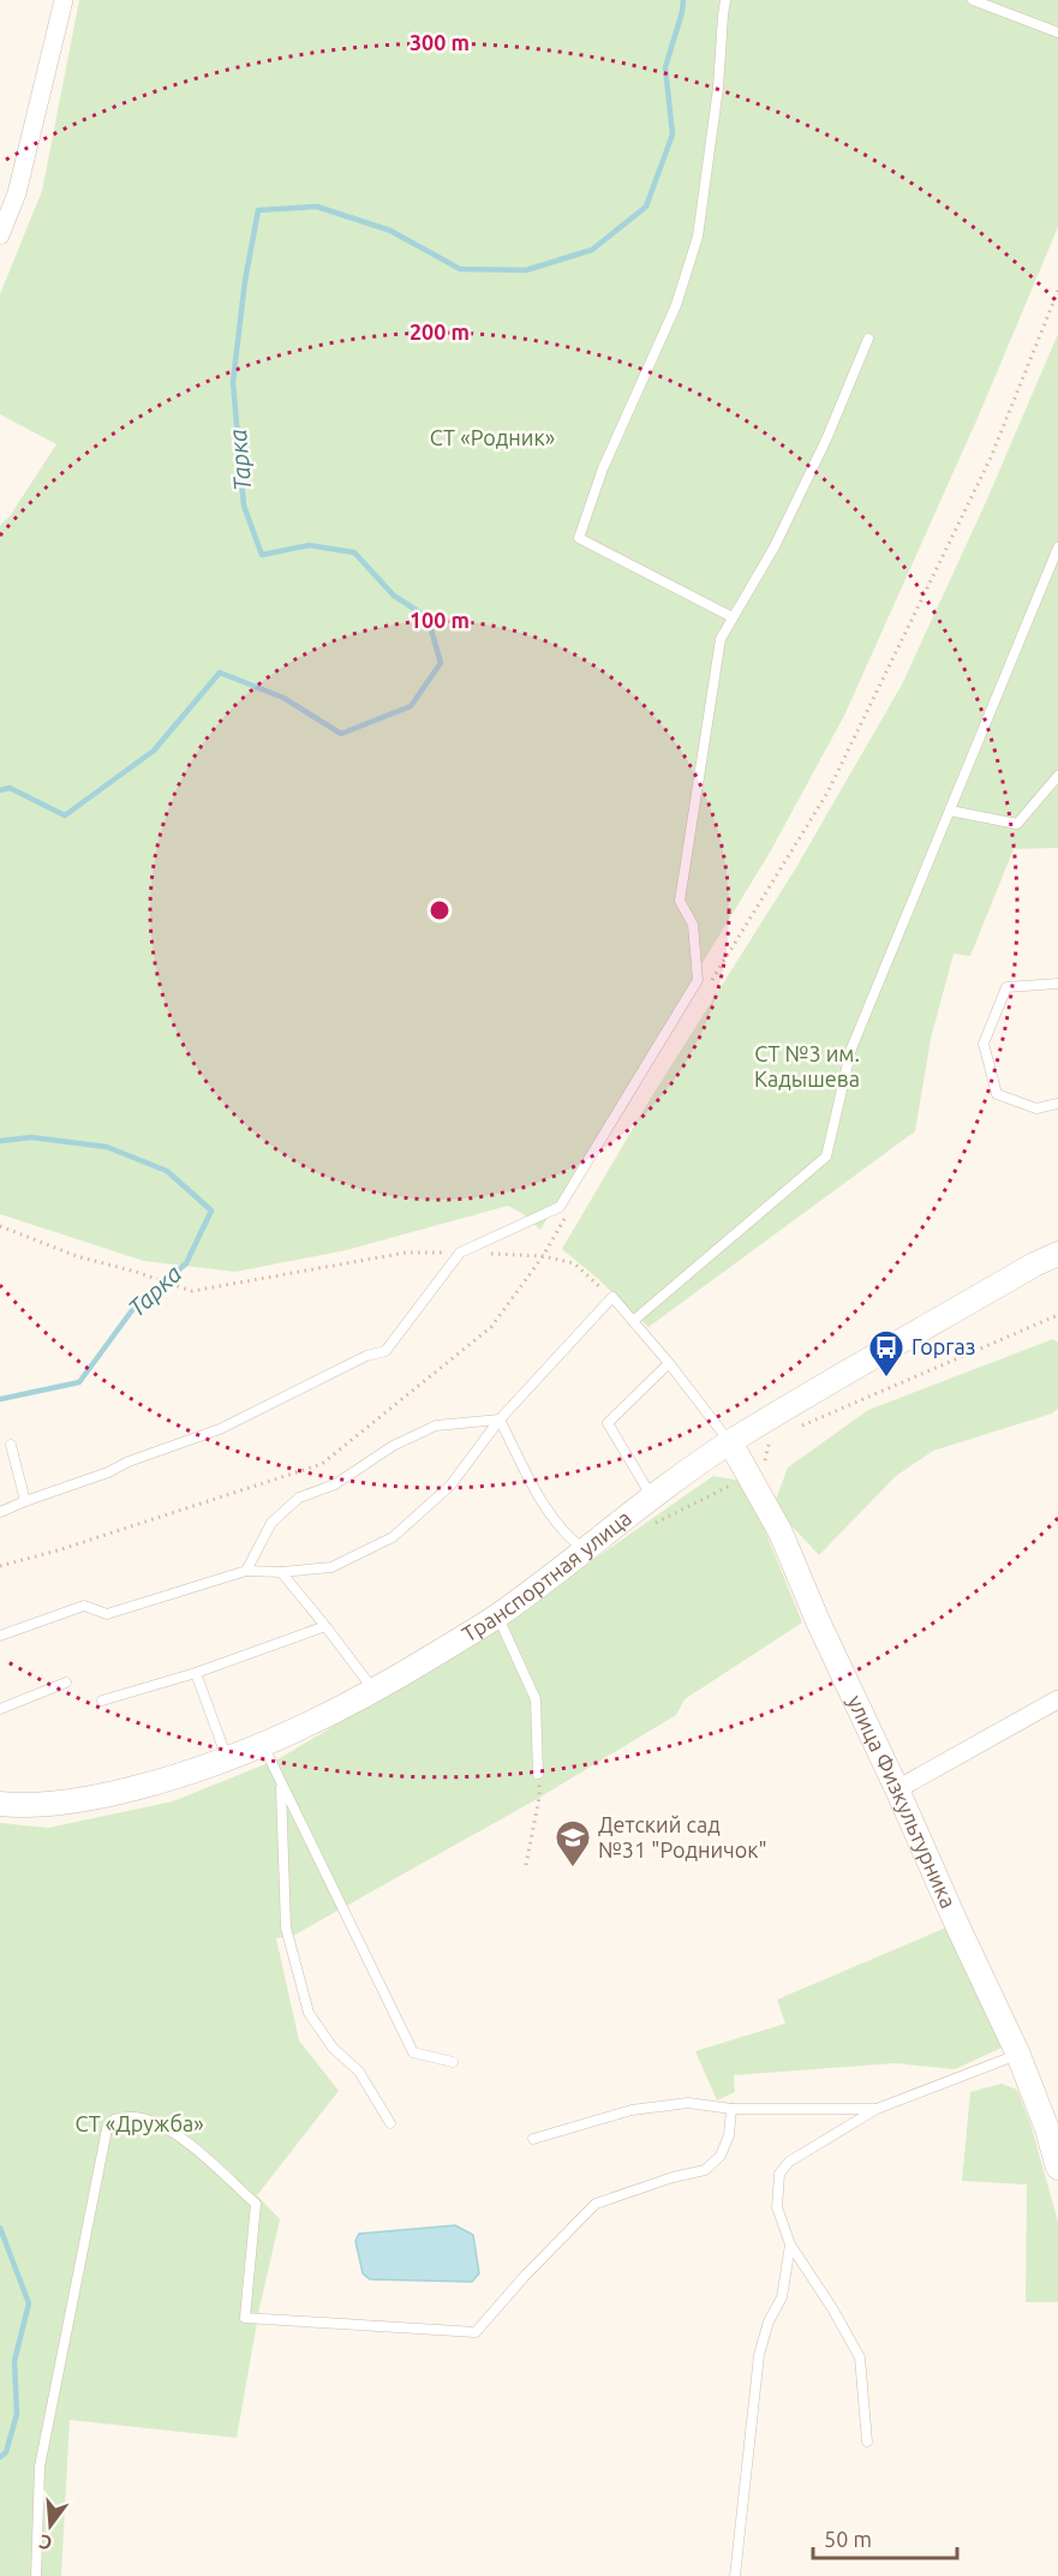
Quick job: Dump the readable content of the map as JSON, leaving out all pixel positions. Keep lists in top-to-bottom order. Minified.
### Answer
{"streets":{"street":["Транспортная улица","улица Физкультурника"]},"crossings":[["Транспортная улица","улица Физкультурника"]],"water":["Тарка"],"parks":["СТ «Родник»","СТ №3 им. Кадышева","СТ «Дружба»"],"places":{"bus stop":["Горгаз"],"school or university":["Детский сад №31 \"Родничок\""]},"scale_bar":"50 m","north":"bottom","rings":["300 m","200 m","100 m"]}
